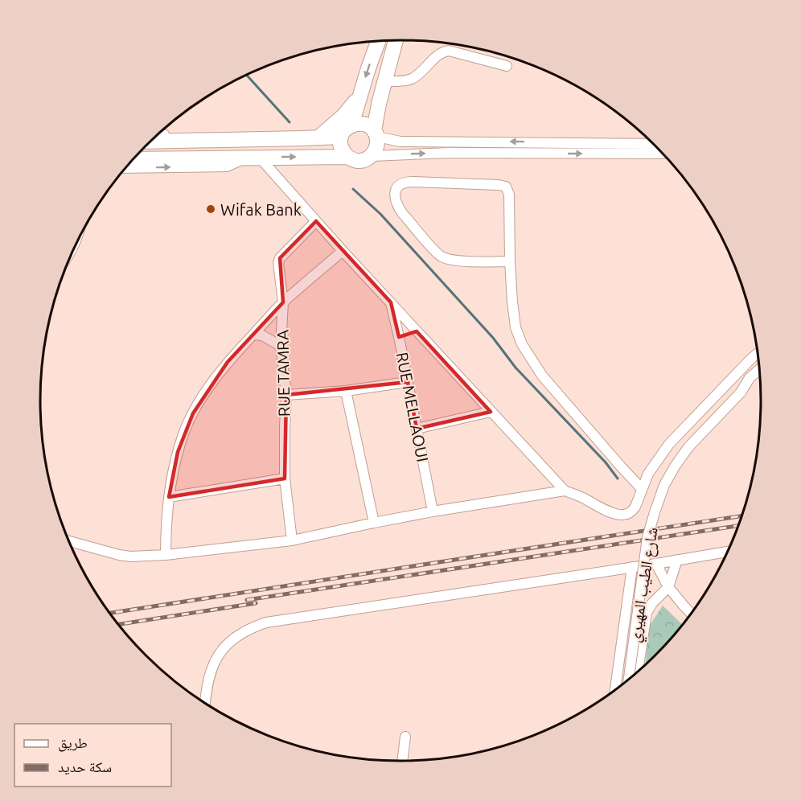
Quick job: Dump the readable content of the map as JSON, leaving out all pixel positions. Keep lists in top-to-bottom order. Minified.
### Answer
{"streets":{"street":["RUE TAMRA","RUE MELLAOUI","شارع الطيب المهيري"]},"places":["Wifak Bank"],"legend":["طريق","سكة حديد"]}
